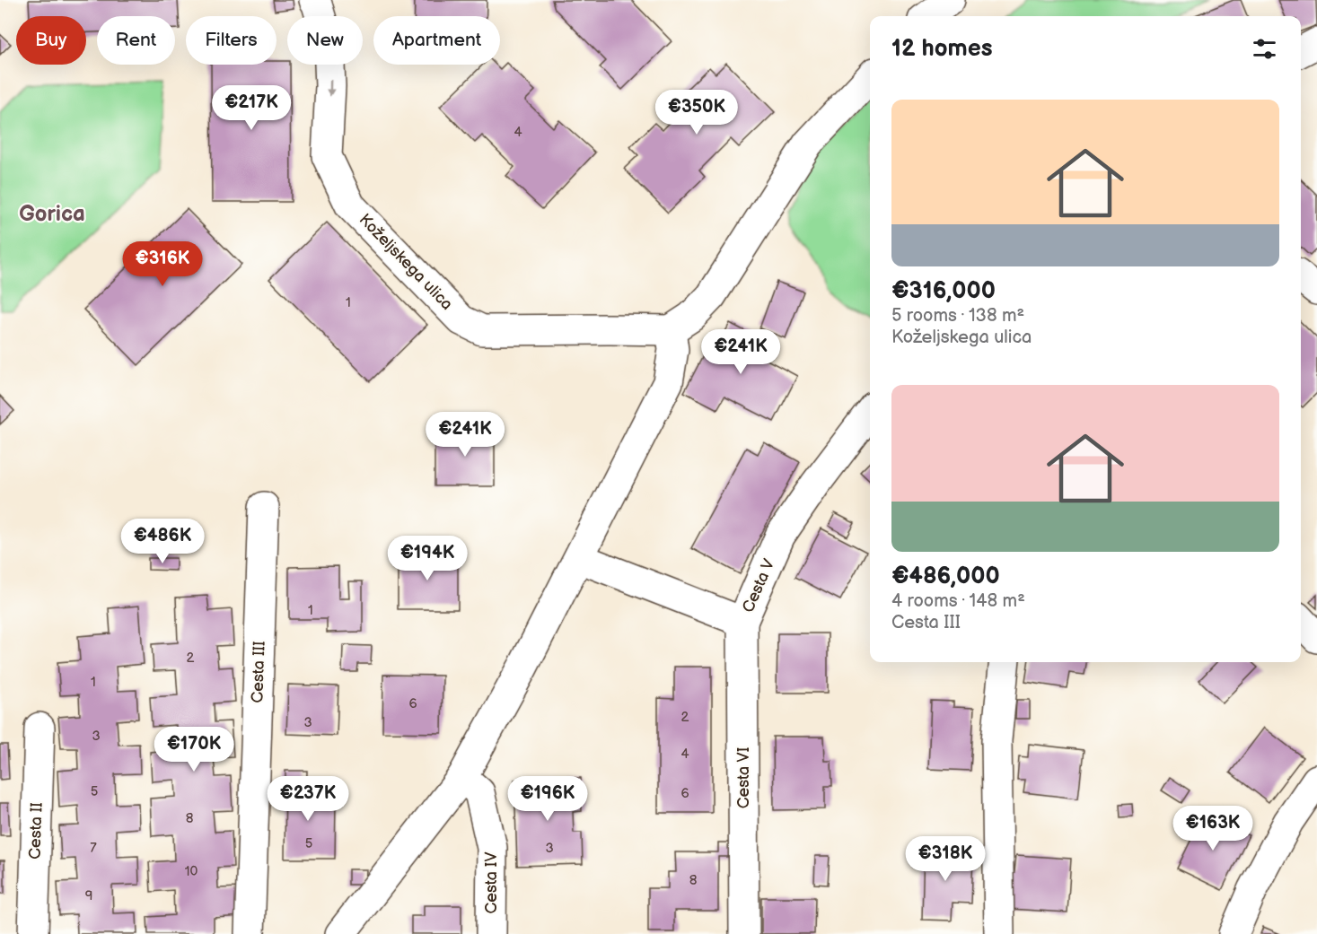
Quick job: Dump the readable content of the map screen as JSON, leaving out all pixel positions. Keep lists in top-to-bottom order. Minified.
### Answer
{"streets":{"street":["Koželjskega ulica","Cesta V","Cesta III","Cesta VI","Cesta II","Cesta IV"]},"crossings":[["Cesta V","Cesta VI"]],"one_way":["Koželjskega ulica"],"districts":["Gorica"],"house_numbers":["4","1","1","2","1","6","2","3","3","4","5","6","8","5","7","3","10","8","9"],"page":{"chip":["Buy","Rent","Filters","New","Apartment"],"heading":"12 homes","list":[{"name":"€316,000","note":"5 rooms · 138 m² · Koželjskega ulica"},{"name":"€486,000","note":"4 rooms · 148 m² · Cesta III"}],"price":["€217K","€350K","€316K","€241K","€241K","€486K","€194K","€170K","€237K","€196K","€163K","€318K"]}}
